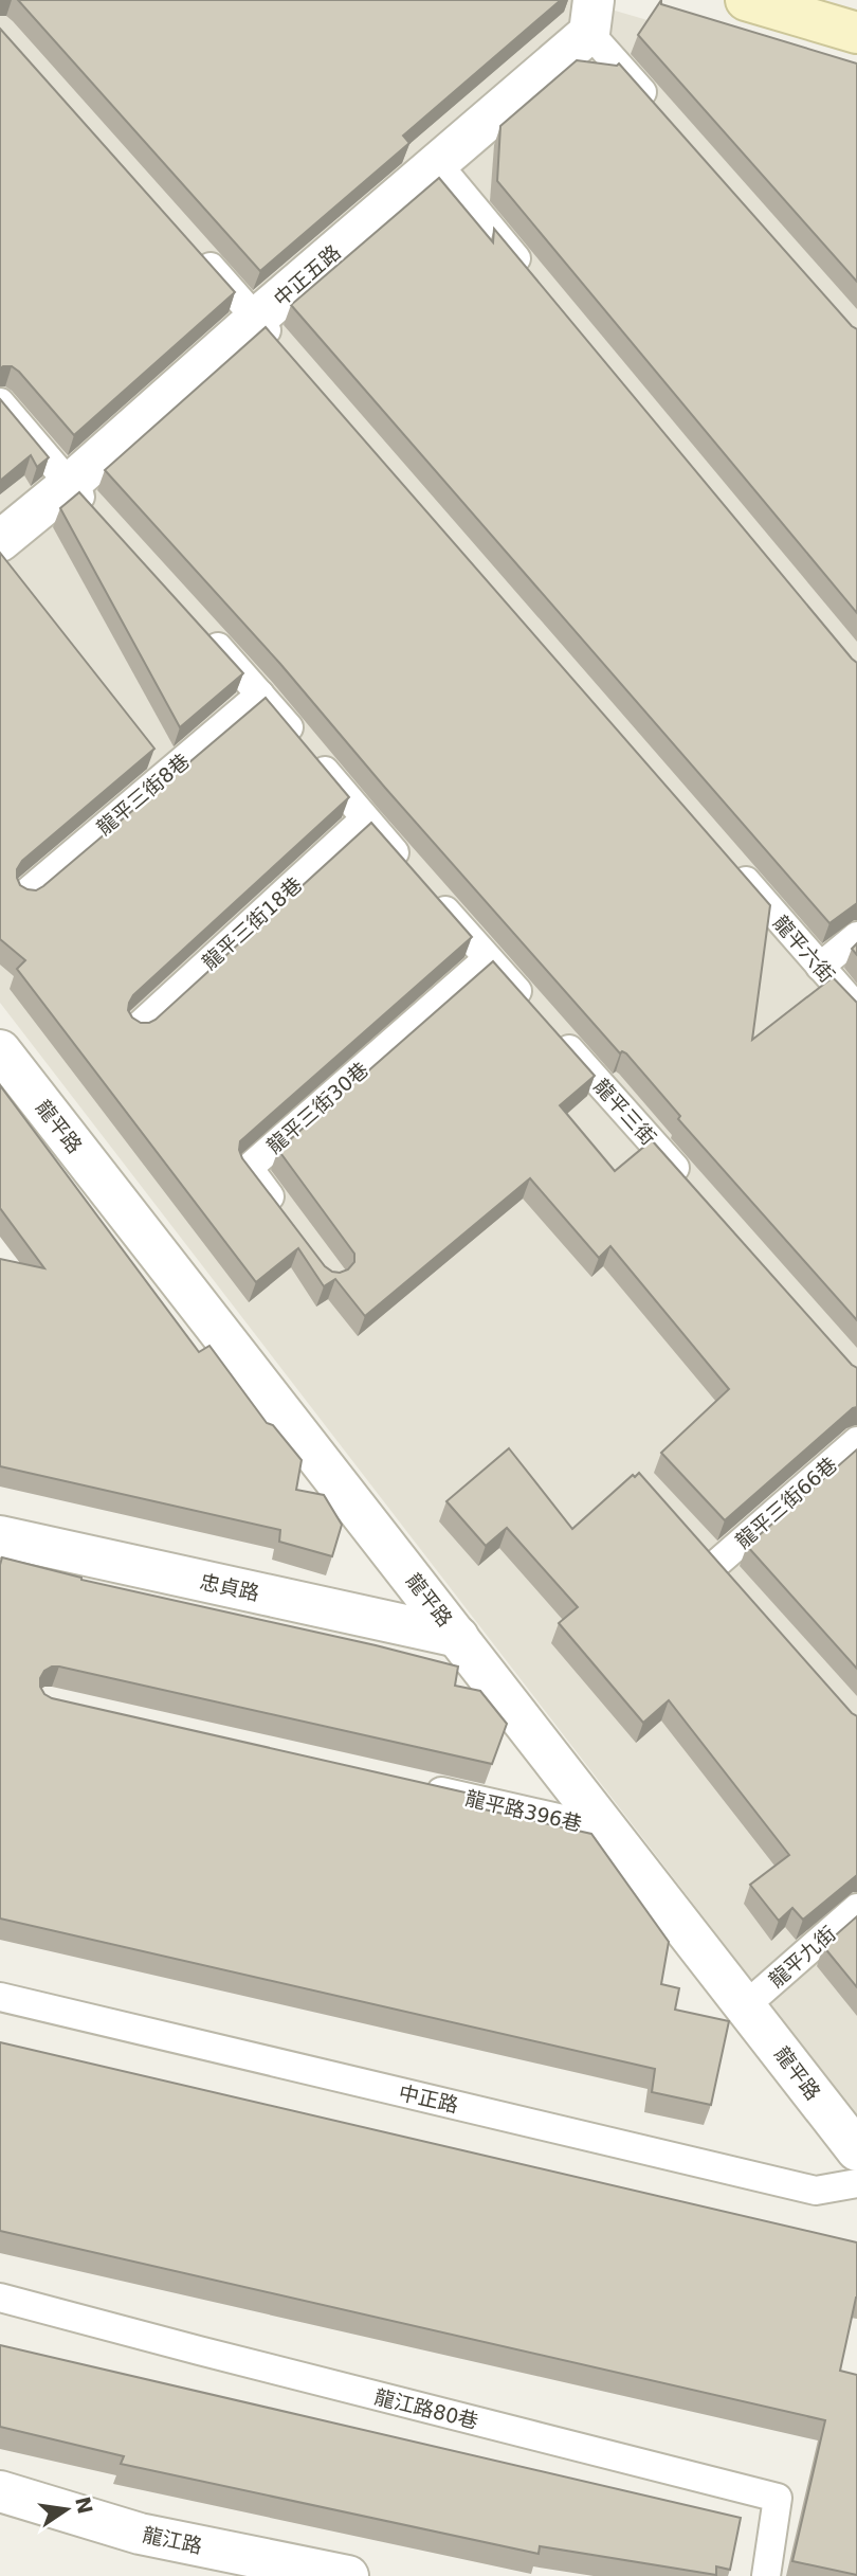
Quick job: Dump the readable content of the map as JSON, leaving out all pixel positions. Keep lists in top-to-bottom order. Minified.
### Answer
{"streets":{"street":["中正五路","龍平路","忠貞路","龍江路"],"lane":["龍平三街8巷","龍平三街18巷","龍平六街","龍平三街30巷","龍平三街","龍平三街66巷","龍平路396巷","龍平九街","中正路","龍江路80巷"]},"crossings":[["龍平路","忠貞路"],["龍平路","龍平路396巷"],["龍平路","龍平九街"]],"north":"right"}
